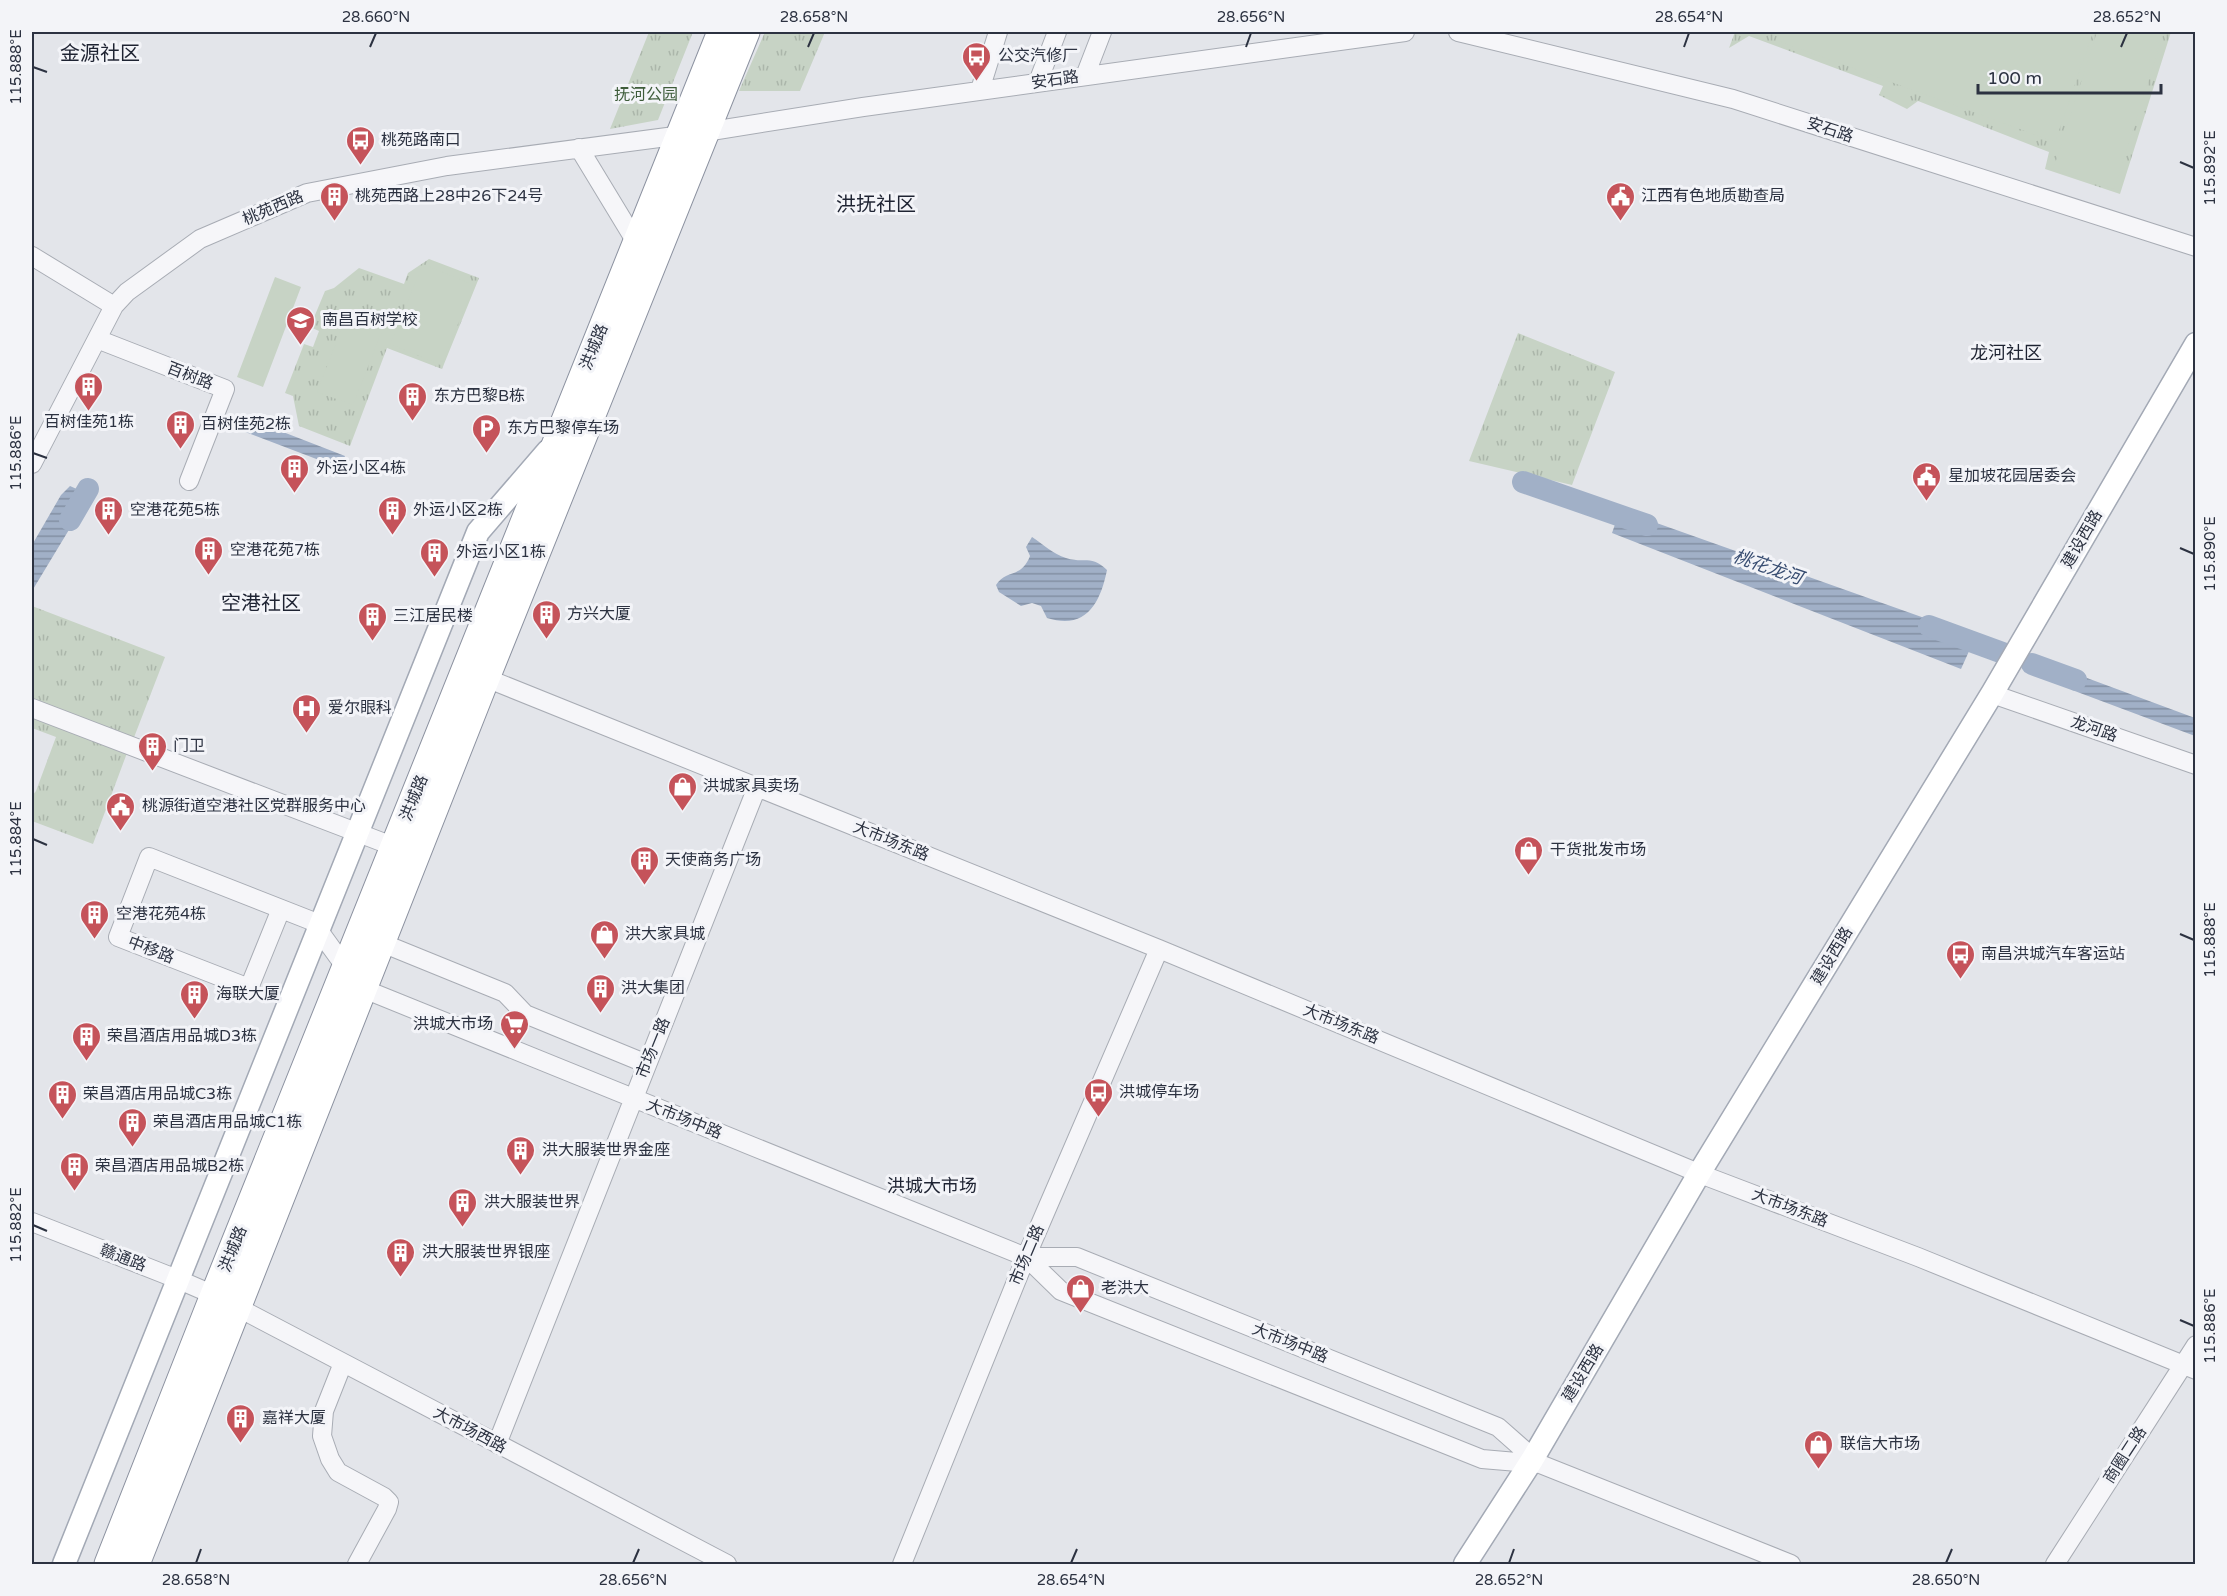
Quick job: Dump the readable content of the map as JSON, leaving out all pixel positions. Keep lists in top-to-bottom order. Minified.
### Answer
{"streets":{"highway":["洪城路"],"main road":["建设西路"],"street":["安石路","桃苑西路","百树路","龙河路","大市场东路","中移路","市场一路","大市场中路","市场二路","赣通路","大市场西路","商圈二路"]},"crossings":[["安石路","桃苑西路"],["安石路","洪城路"],["桃苑西路","洪城路"],["桃苑西路","百树路"],["洪城路","大市场东路"],["洪城路","中移路"],["洪城路","大市场中路"],["洪城路","赣通路"],["洪城路","大市场西路"],["建设西路","龙河路"],["建设西路","大市场东路"],["建设西路","大市场中路"],["大市场东路","市场一路"],["大市场东路","市场二路"],["大市场东路","商圈二路"],["中移路","大市场中路"],["市场一路","大市场中路"],["市场一路","大市场西路"],["大市场中路","市场二路"],["赣通路","大市场西路"]],"districts":["金源社区","洪抚社区","龙河社区","空港社区","洪城大市场"],"water":["桃花龙河"],"parks":["抚河公园"],"places":{"bus stop":["公交汽修厂","桃苑路南口","南昌洪城汽车客运站","洪城停车场"],"building":["桃苑西路上28中26下24号","百树佳苑1栋","东方巴黎B栋","百树佳苑2栋","外运小区4栋","空港花苑5栋","外运小区2栋","空港花苑7栋","外运小区1栋","方兴大厦","三江居民楼","门卫","天使商务广场","空港花苑4栋","洪大集团","海联大厦","荣昌酒店用品城D3栋","荣昌酒店用品城C3栋","荣昌酒店用品城C1栋","洪大服装世界金座","荣昌酒店用品城B2栋","洪大服装世界","洪大服装世界银座","嘉祥大厦"],"public building":["江西有色地质勘查局","星加坡花园居委会","桃源街道空港社区党群服务中心"],"school or university":["南昌百树学校"],"parking":["东方巴黎停车场"],"hospital":["爱尔眼科"],"shop":["洪城家具卖场","干货批发市场","洪大家具城","老洪大","联信大市场"],"supermarket":["洪城大市场"]},"scale_bar":"100 m","coordinates":["28.660°N","28.658°N","28.656°N","28.654°N","28.652°N","115.888°E","115.892°E","115.886°E","115.890°E","115.884°E","115.882°E","28.650°N"]}
